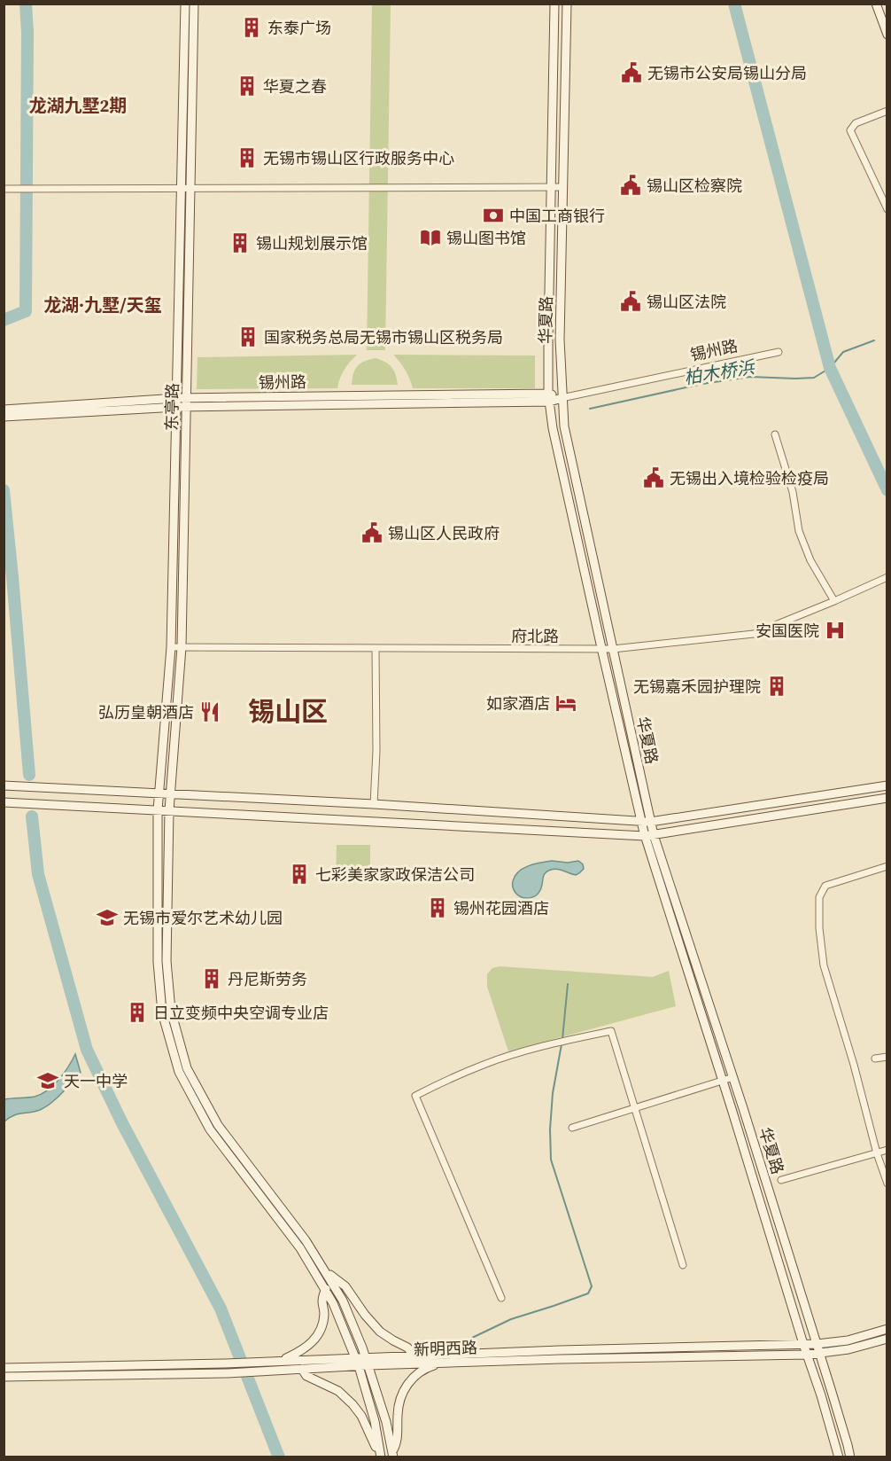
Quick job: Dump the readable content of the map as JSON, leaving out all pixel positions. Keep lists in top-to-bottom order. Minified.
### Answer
{"streets":{"street":["华夏路","锡州路","东亭路","府北路","新明西路"]},"crossings":[["华夏路","锡州路"],["华夏路","府北路"],["华夏路","新明西路"],["锡州路","东亭路"],["东亭路","府北路"],["东亭路","新明西路"]],"districts":["龙湖九墅2期","龙湖·九墅/天玺","锡山区"],"water":["柏木桥浜"],"places":{"building":["东泰广场","华夏之春","无锡市锡山区行政服务中心","锡山规划展示馆","国家税务总局无锡市锡山区税务局","无锡嘉禾园护理院","七彩美家家政保洁公司","锡州花园酒店","丹尼斯劳务","日立变频中央空调专业店"],"public building":["无锡市公安局锡山分局","锡山区检察院","锡山区法院","无锡出入境检验检疫局","锡山区人民政府"],"bank":["中国工商银行"],"library":["锡山图书馆"],"hospital":["安国医院"],"hotel":["如家酒店"],"restaurant":["弘历皇朝酒店"],"school or university":["无锡市爱尔艺术幼儿园","天一中学"]}}
